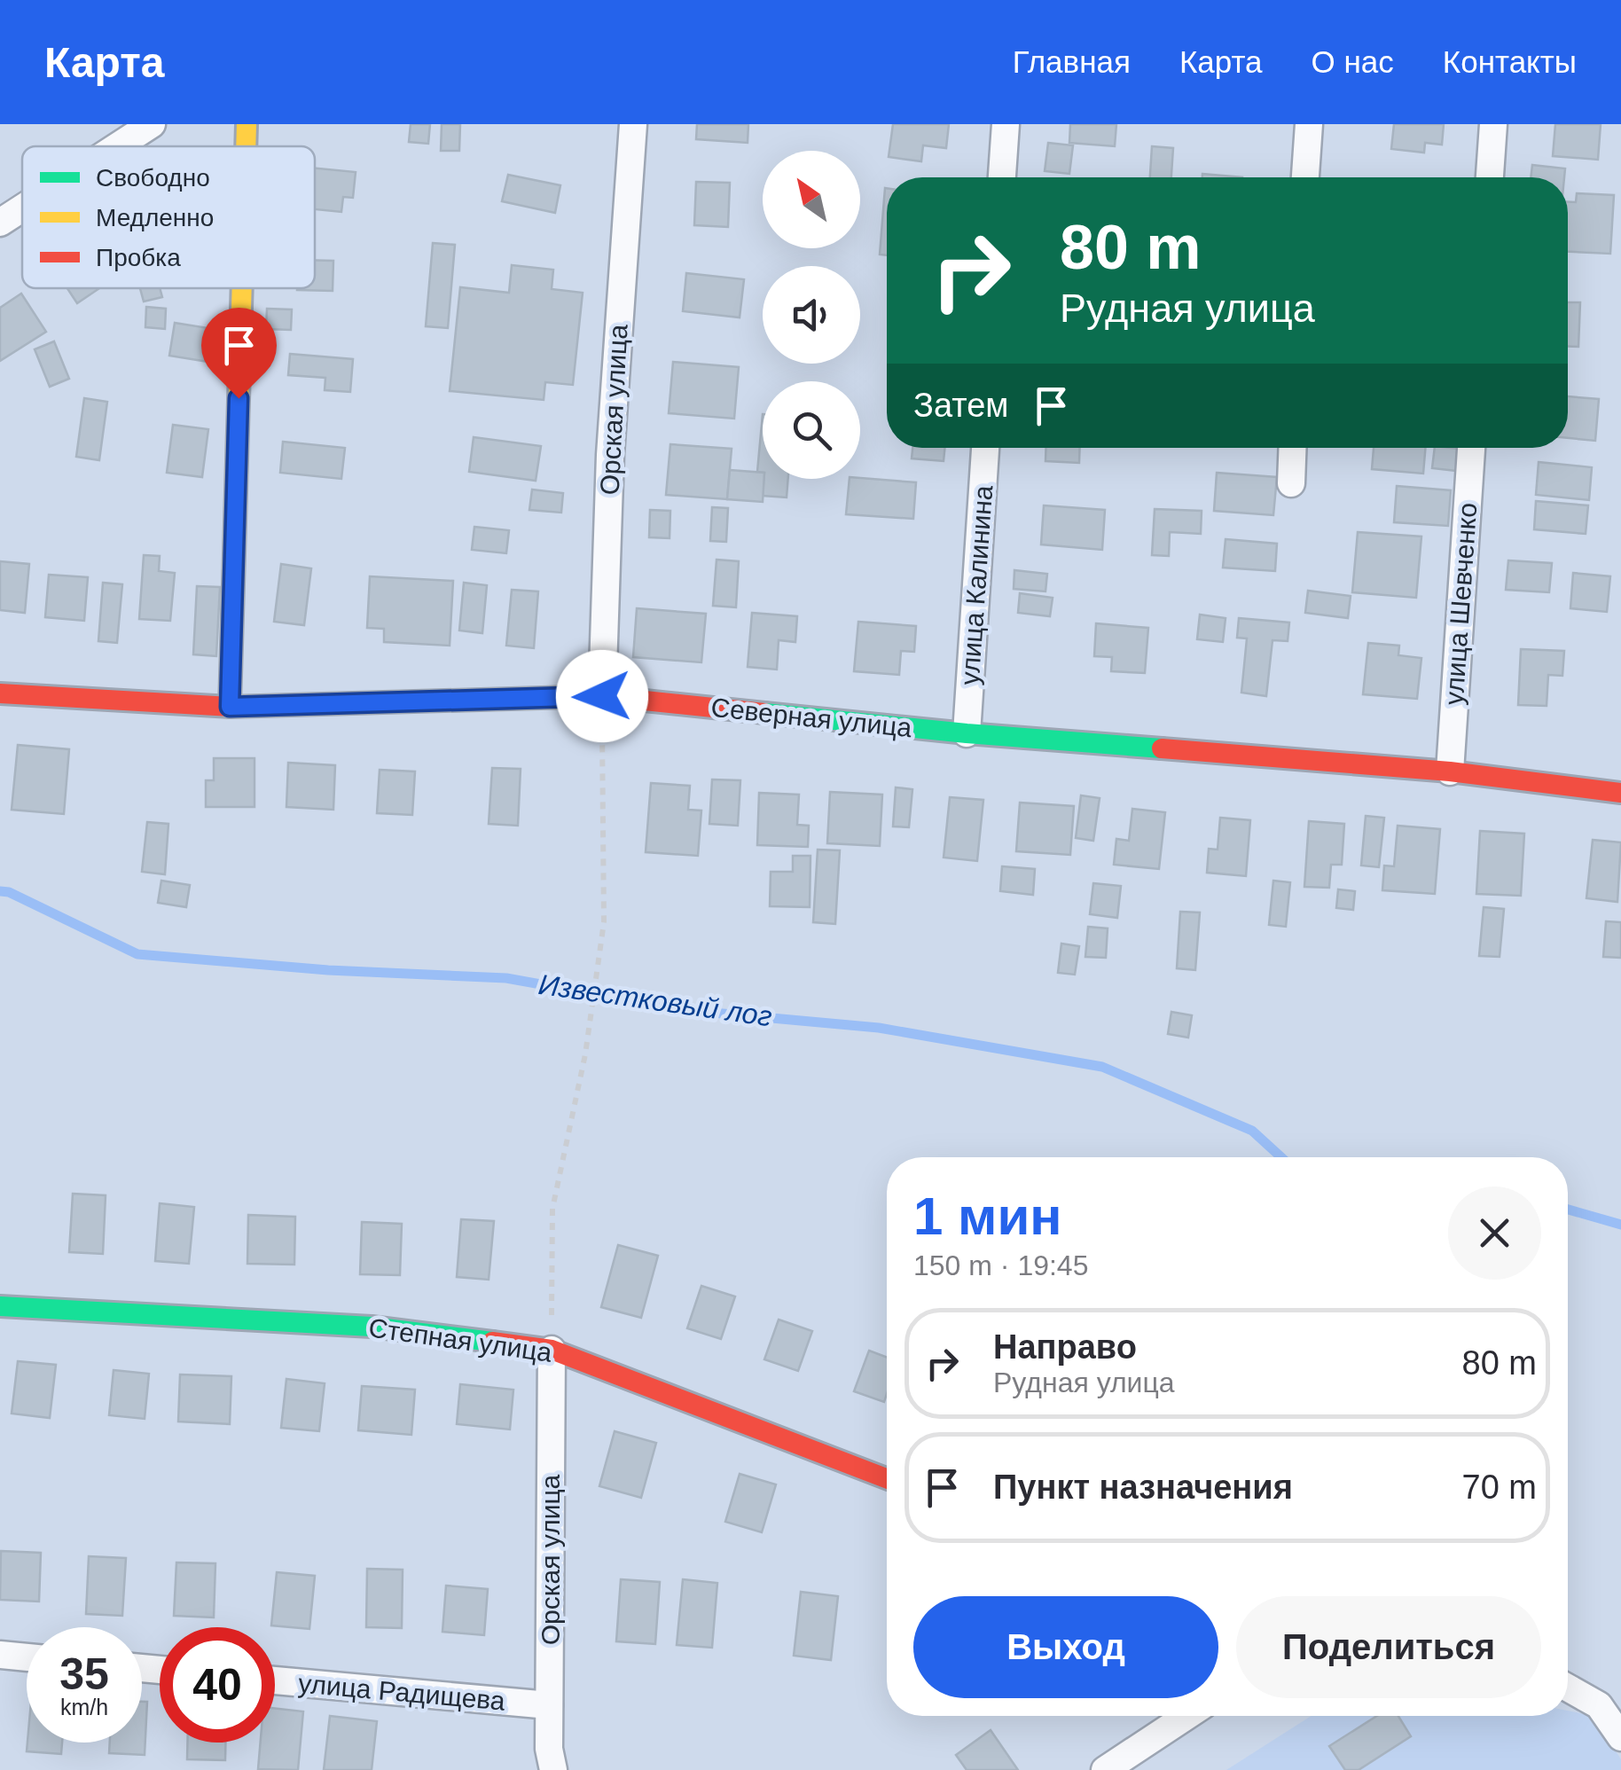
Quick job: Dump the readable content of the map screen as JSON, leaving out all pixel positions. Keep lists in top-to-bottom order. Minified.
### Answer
{"streets":{"street":["Орская улица","улица Калинина","улица Шевченко","Северная улица","Степная улица","улица Радищева"]},"crossings":[["Орская улица","Северная улица"],["Орская улица","Степная улица"],["Орская улица","улица Радищева"],["улица Калинина","Северная улица"],["улица Шевченко","Северная улица"]],"water":["Известковый лог"],"legend":["Свободно","Медленно","Пробка"],"north":"top left","page":{"header":"Карта","nav":["Главная","Карта","О нас","Контакты"],"turn":["80 m","Рудная улица"],"then":"Затем","heading":["1 мин","150 m · 19:45"],"list":[{"name":"Направо","note":"Рудная улица","value":"80 m"},{"name":"Пункт назначения","value":"70 m"}],"buttons":["Выход","Поделиться"],"speed":"35 km/h","limit":"40"}}
